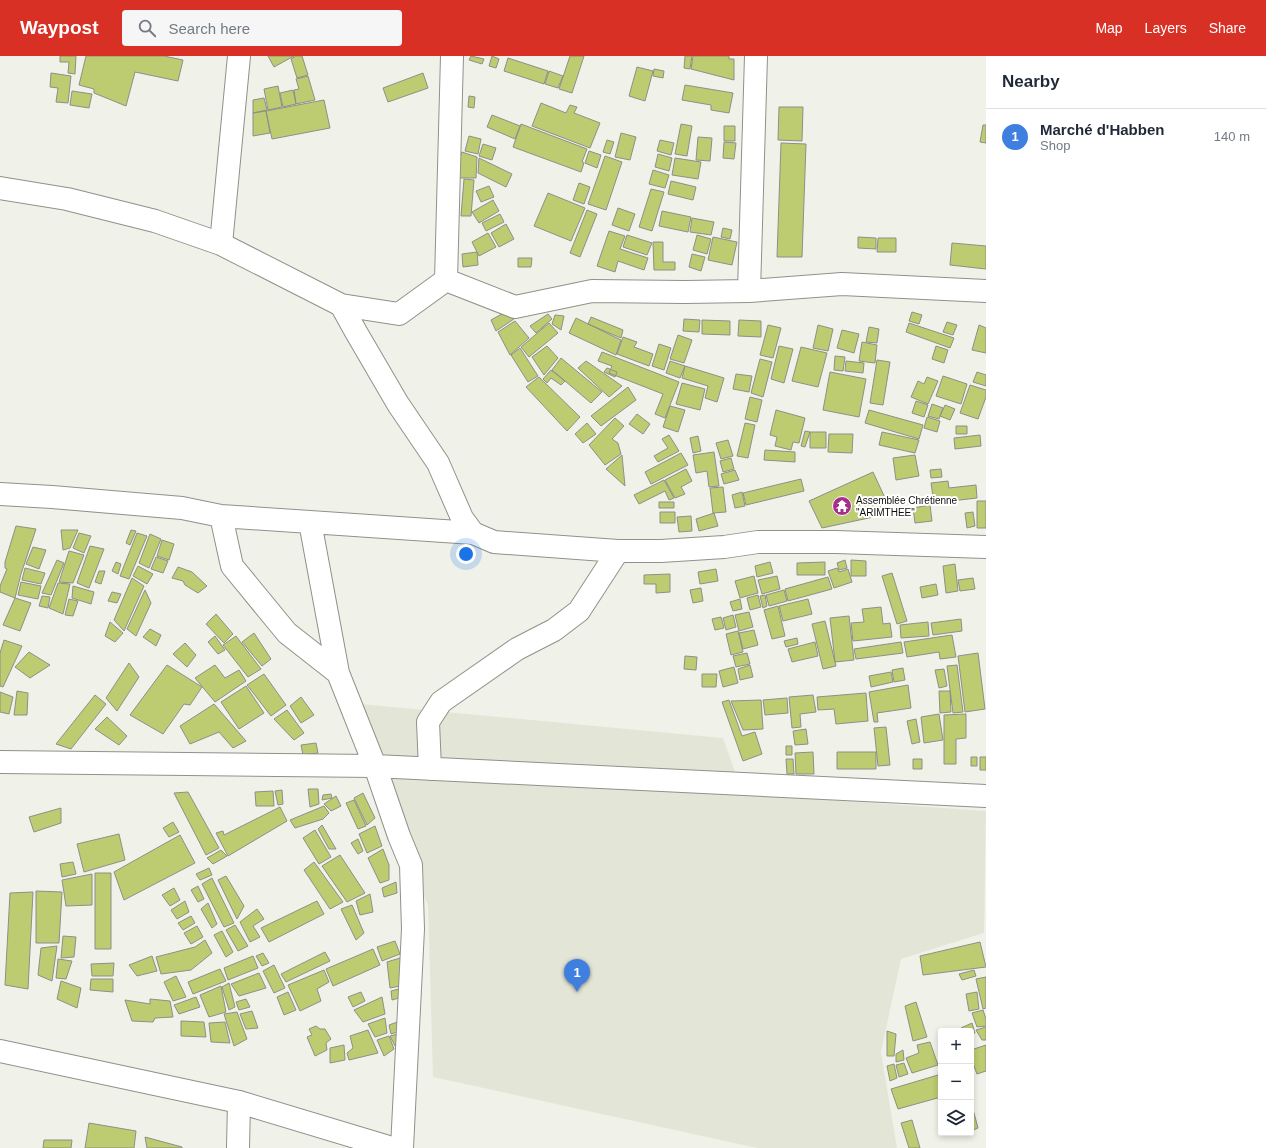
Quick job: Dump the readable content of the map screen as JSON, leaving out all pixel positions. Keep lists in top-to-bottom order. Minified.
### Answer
{"places":{"temple":["Assemblée Chrétienne \"ARIMTHEE\""]},"page":{"header":"Waypost","search":"Search here","nav":["Map","Layers","Share"],"heading":"Nearby","list":[{"mark":"1","name":"Marché d'Habben","note":"Shop","value":"140 m"}],"pins":"1","map_buttons":["+","−"]}}
